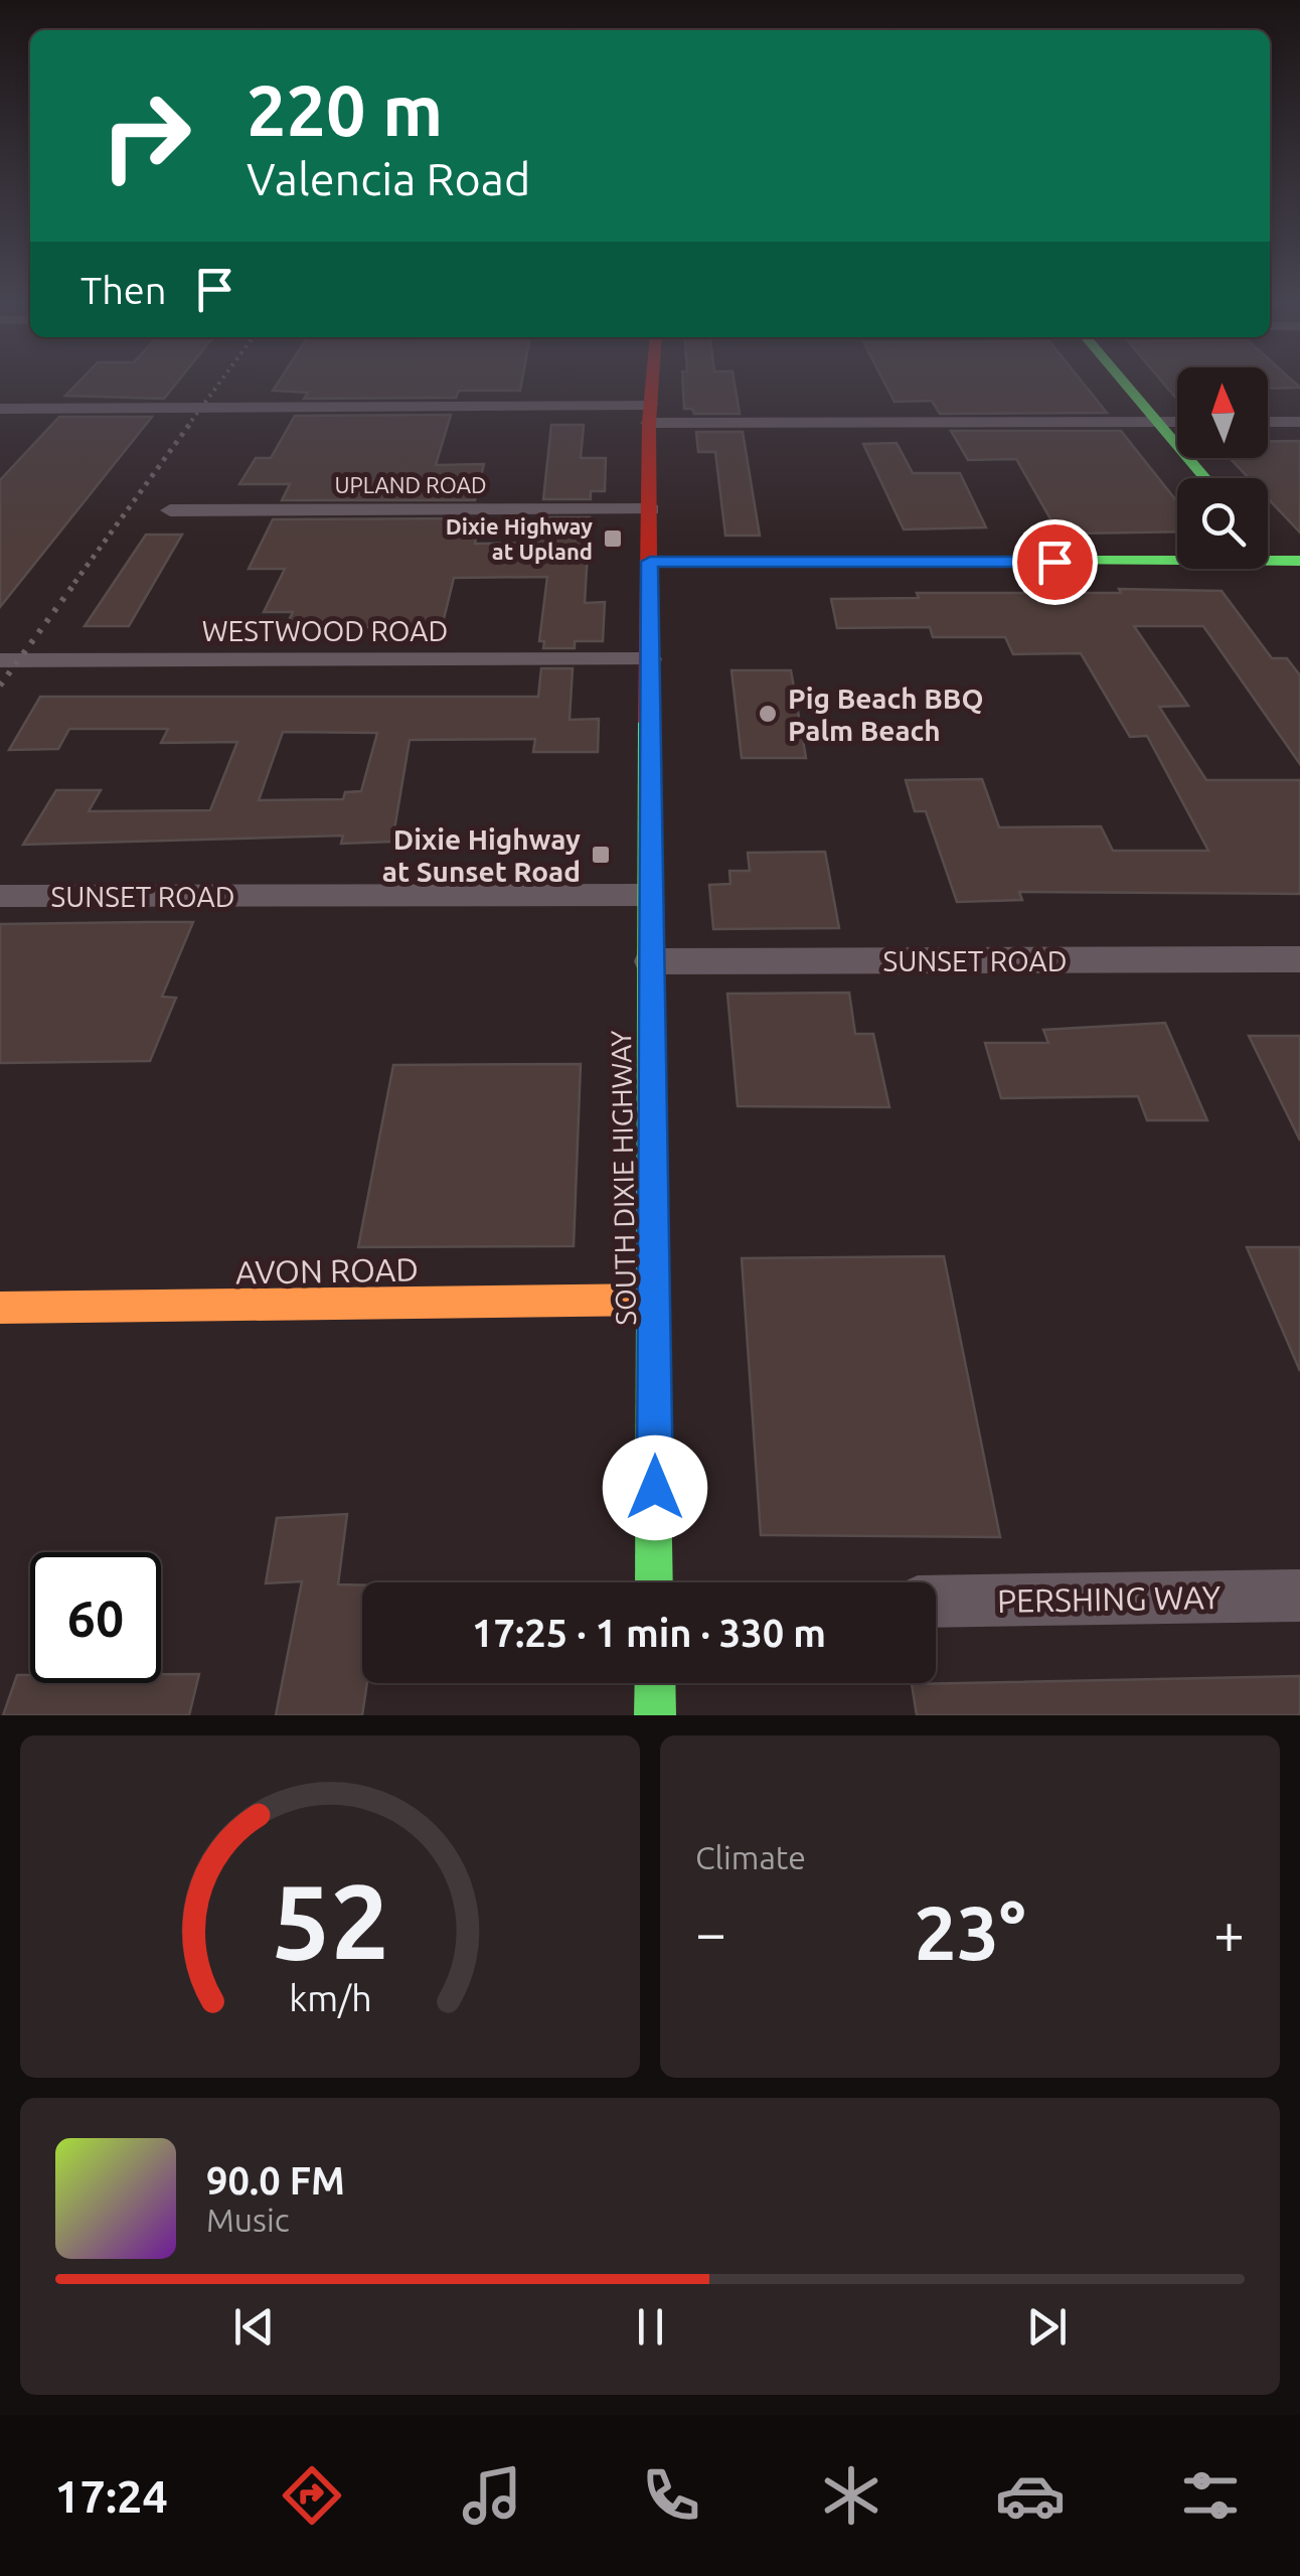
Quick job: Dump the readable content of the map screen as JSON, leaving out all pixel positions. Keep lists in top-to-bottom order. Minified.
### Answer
{"streets":{"street":["UPLAND ROAD","WESTWOOD ROAD","SUNSET ROAD","SOUTH DIXIE HIGHWAY","AVON ROAD","PERSHING WAY"]},"crossings":[["UPLAND ROAD","SOUTH DIXIE HIGHWAY"],["WESTWOOD ROAD","SOUTH DIXIE HIGHWAY"],["SUNSET ROAD","SOUTH DIXIE HIGHWAY"],["SOUTH DIXIE HIGHWAY","AVON ROAD"]],"places":{"transit":["Dixie Highway at Upland","Dixie Highway at Sunset Road"],"other":["Pig Beach BBQ Palm Beach"]},"north":"top","page":{"turn":["220 m","Valencia Road"],"then":"Then","limit":"60","trip":"17:25 · 1 min · 330 m","tile":"Climate","heat":["−","23°","+"],"song":["90.0 FM","Music"],"tabs":"17:24","gauge":["52","km/h"]}}
